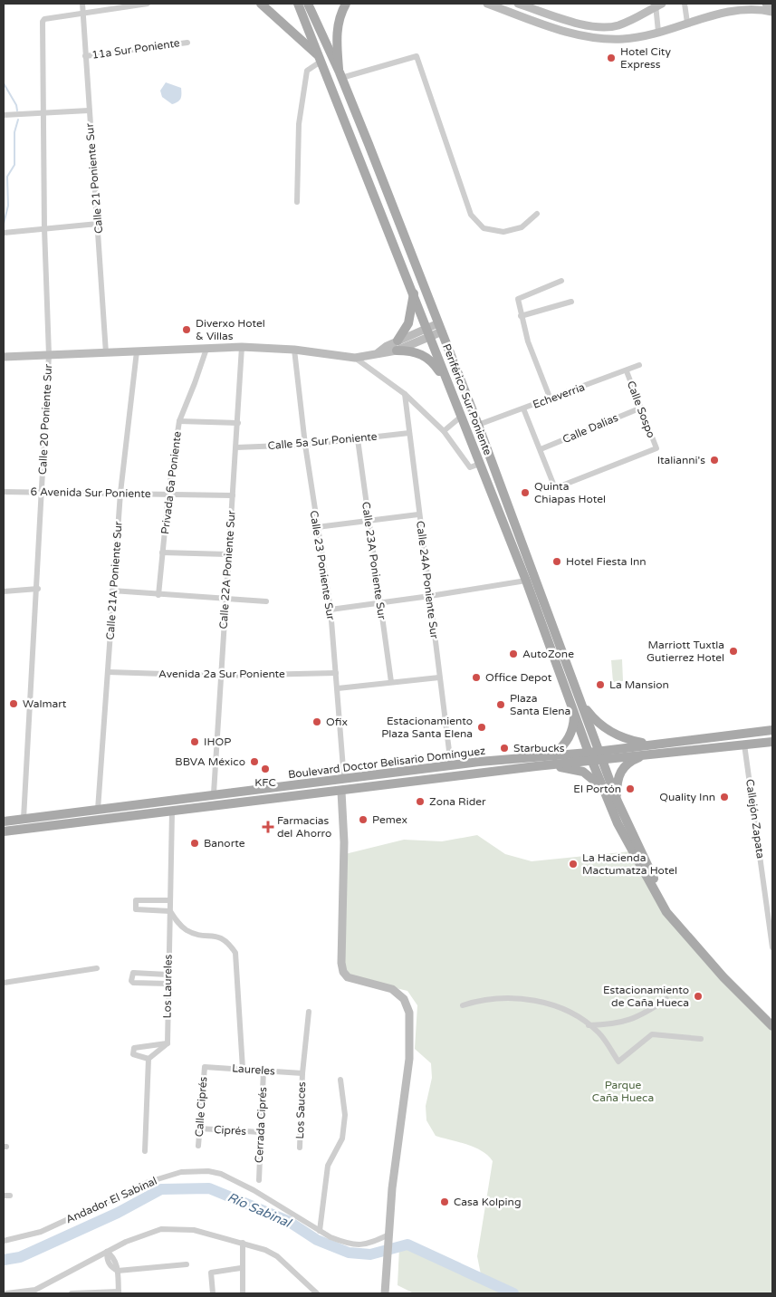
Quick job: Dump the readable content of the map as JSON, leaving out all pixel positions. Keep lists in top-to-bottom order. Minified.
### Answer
{"streets":{"main road":["Periférico Sur Poniente","Boulevard Doctor Belisario Domínguez"],"street":["11a Sur Poniente","Calle 21 Poniente Sur","Echeverria","Calle Sospo","Calle 20 Poniente Sur","Calle Dalias","Calle 5a Sur Poniente","Privada 6a Poniente","6 Avenida Sur Poniente","Calle 23A Poniente Sur","Calle 23 Poniente Sur","Calle 22A Poniente Sur","Calle 24A Poniente Sur","Calle 21A Poniente Sur","Avenida 2a Sur Poniente","Callejón Zapata","Los Laureles","Laureles","Calle Ciprés","Los Sauces","Cerrada Ciprés","Ciprés","Andador El Sabinal"]},"crossings":[["11a Sur Poniente","Calle 21 Poniente Sur"],["Calle 21 Poniente Sur","Calle 20 Poniente Sur"],["Echeverria","Periférico Sur Poniente"],["Echeverria","Calle Sospo"],["Periférico Sur Poniente","Boulevard Doctor Belisario Domínguez"],["Calle Sospo","Calle Dalias"],["Calle 20 Poniente Sur","6 Avenida Sur Poniente"],["Calle 20 Poniente Sur","Boulevard Doctor Belisario Domínguez"],["Calle 5a Sur Poniente","Calle 23A Poniente Sur"],["Calle 5a Sur Poniente","Calle 23 Poniente Sur"],["Calle 5a Sur Poniente","Calle 22A Poniente Sur"],["Calle 5a Sur Poniente","Calle 24A Poniente Sur"],["Privada 6a Poniente","6 Avenida Sur Poniente"],["6 Avenida Sur Poniente","Calle 22A Poniente Sur"],["6 Avenida Sur Poniente","Calle 21A Poniente Sur"],["Calle 23 Poniente Sur","Avenida 2a Sur Poniente"],["Calle 23 Poniente Sur","Boulevard Doctor Belisario Domínguez"],["Calle 22A Poniente Sur","Avenida 2a Sur Poniente"],["Calle 22A Poniente Sur","Boulevard Doctor Belisario Domínguez"],["Calle 24A Poniente Sur","Boulevard Doctor Belisario Domínguez"],["Calle 21A Poniente Sur","Avenida 2a Sur Poniente"],["Calle 21A Poniente Sur","Boulevard Doctor Belisario Domínguez"],["Boulevard Doctor Belisario Domínguez","Callejón Zapata"],["Boulevard Doctor Belisario Domínguez","Los Laureles"],["Laureles","Calle Ciprés"],["Laureles","Los Sauces"],["Laureles","Cerrada Ciprés"],["Calle Ciprés","Ciprés"],["Cerrada Ciprés","Ciprés"]],"water":["Río Sabinal"],"parks":["Parque Caña Hueca"],"places":{"other":["Hotel City Express","Diverxo Hotel & Villas","Italianni's","Quinta Chiapas Hotel","Hotel Fiesta Inn","Marriott Tuxtla Gutierrez Hotel","AutoZone","Office Depot","La Mansion","Walmart","Plaza Santa Elena","Ofix","Estacionamiento Plaza Santa Elena","IHOP","Starbucks","BBVA México","KFC","El Portón","Quality Inn","Zona Rider","Pemex","Banorte","La Hacienda Mactumatza Hotel","Estacionamiento de Caña Hueca","Casa Kolping"],"health":["Farmacias del Ahorro"]}}
